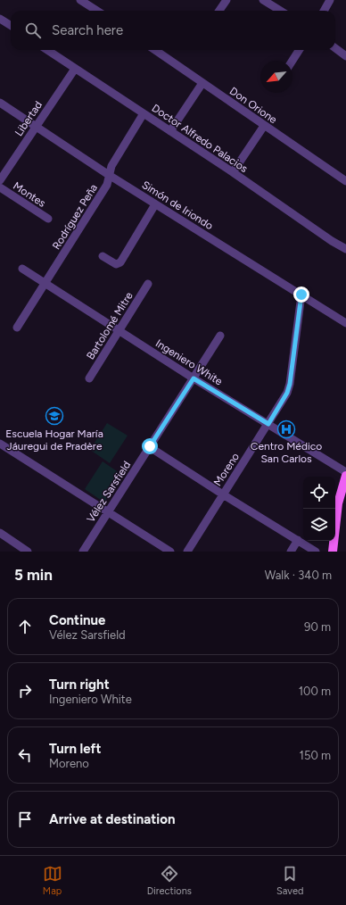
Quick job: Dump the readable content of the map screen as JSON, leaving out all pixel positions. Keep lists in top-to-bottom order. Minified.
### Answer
{"streets":{"street":["Don Orione","Libertad","Doctor Alfredo Palacios","Montes","Simón de Iriondo","Rodríguez Peña","Bartolomé Mitre","Ingeniero White","Moreno","Vélez Sarsfield"]},"crossings":[["Libertad","Doctor Alfredo Palacios"],["Libertad","Simón de Iriondo"],["Doctor Alfredo Palacios","Rodríguez Peña"],["Simón de Iriondo","Rodríguez Peña"],["Simón de Iriondo","Moreno"],["Rodríguez Peña","Ingeniero White"],["Bartolomé Mitre","Ingeniero White"],["Ingeniero White","Moreno"],["Ingeniero White","Vélez Sarsfield"]],"places":{"school or university":["Escuela Hogar María Jáuregui de Pradère"],"hospital":["Centro Médico San Carlos"]},"north":"bottom left","page":{"search":"Search here","heading":["5 min","Walk · 340 m"],"list":[["Continue","Vélez Sarsfield","90 m"],["Turn right","Ingeniero White","100 m"],["Turn left","Moreno","150 m"],"Arrive at destination"],"nav":["Map","Directions","Saved"]}}
